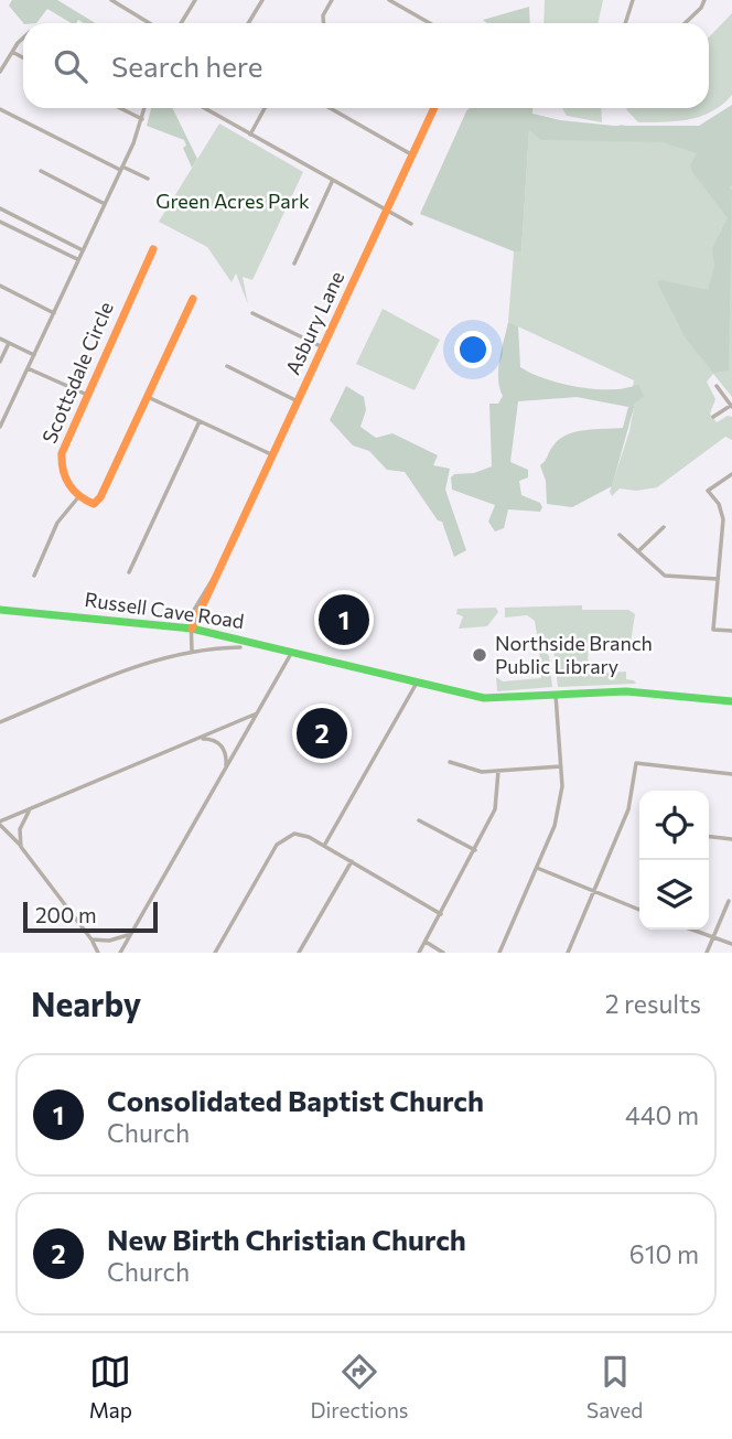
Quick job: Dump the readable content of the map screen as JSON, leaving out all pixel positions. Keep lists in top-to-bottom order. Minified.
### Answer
{"streets":{"street":["Asbury Lane","Scottsdale Circle","Russell Cave Road"]},"crossings":[["Asbury Lane","Russell Cave Road"]],"parks":["Green Acres Park"],"places":["Northside Branch Public Library"],"scale_bar":"200 m","page":{"search":"Search here","pins":["1","2"],"scale":"200 m","heading":["Nearby","2 results"],"list":[{"mark":"1","name":"Consolidated Baptist Church","note":"Church","value":"440 m"},{"mark":"2","name":"New Birth Christian Church","note":"Church","value":"610 m"}],"nav":["Map","Directions","Saved"]}}
